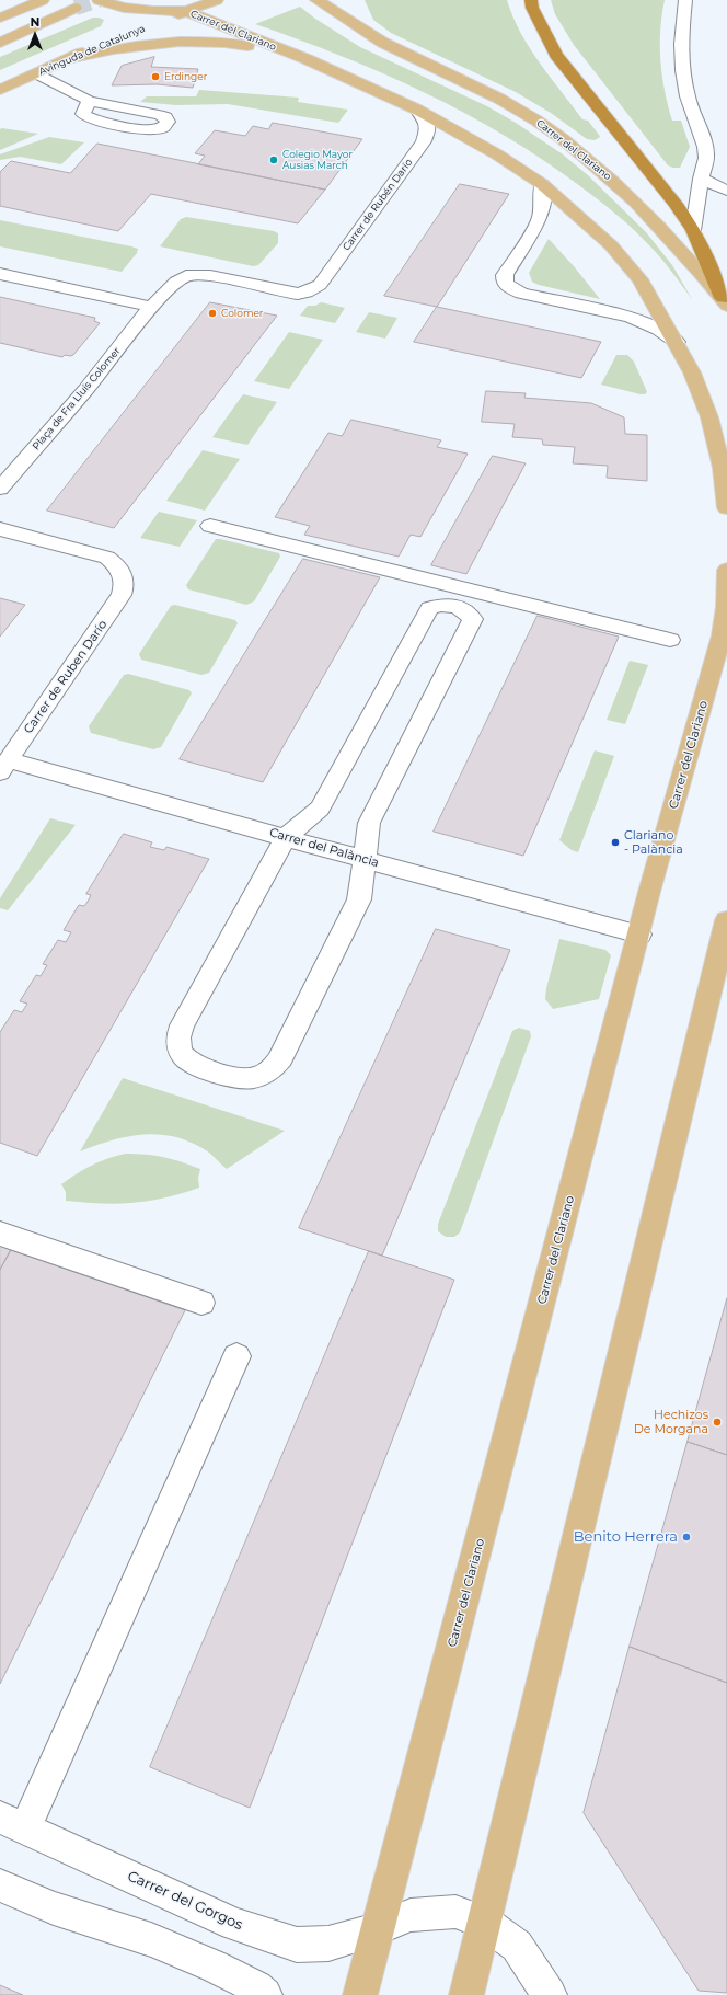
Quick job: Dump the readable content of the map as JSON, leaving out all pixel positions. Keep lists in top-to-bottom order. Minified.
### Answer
{"streets":{"main road":["Carrer del Clariano","Avinguda de Catalunya"],"street":["Carrer de Rubén Darío","Plaça de Fra Lluís Colomer","Carrer de Ruben Darío","Carrer del Palància","Carrer del Gorgos"]},"crossings":[["Carrer del Clariano","Avinguda de Catalunya"],["Carrer del Clariano","Carrer de Rubén Darío"],["Carrer del Clariano","Carrer del Palància"],["Carrer del Clariano","Carrer del Gorgos"],["Carrer de Rubén Darío","Plaça de Fra Lluís Colomer"],["Carrer de Ruben Darío","Carrer del Palància"]],"places":["Erdinger","Colegio Mayor Ausias March","Colomer","Clariano - Palància","Hechizos De Morgana","Benito Herrera"],"north":"top"}
